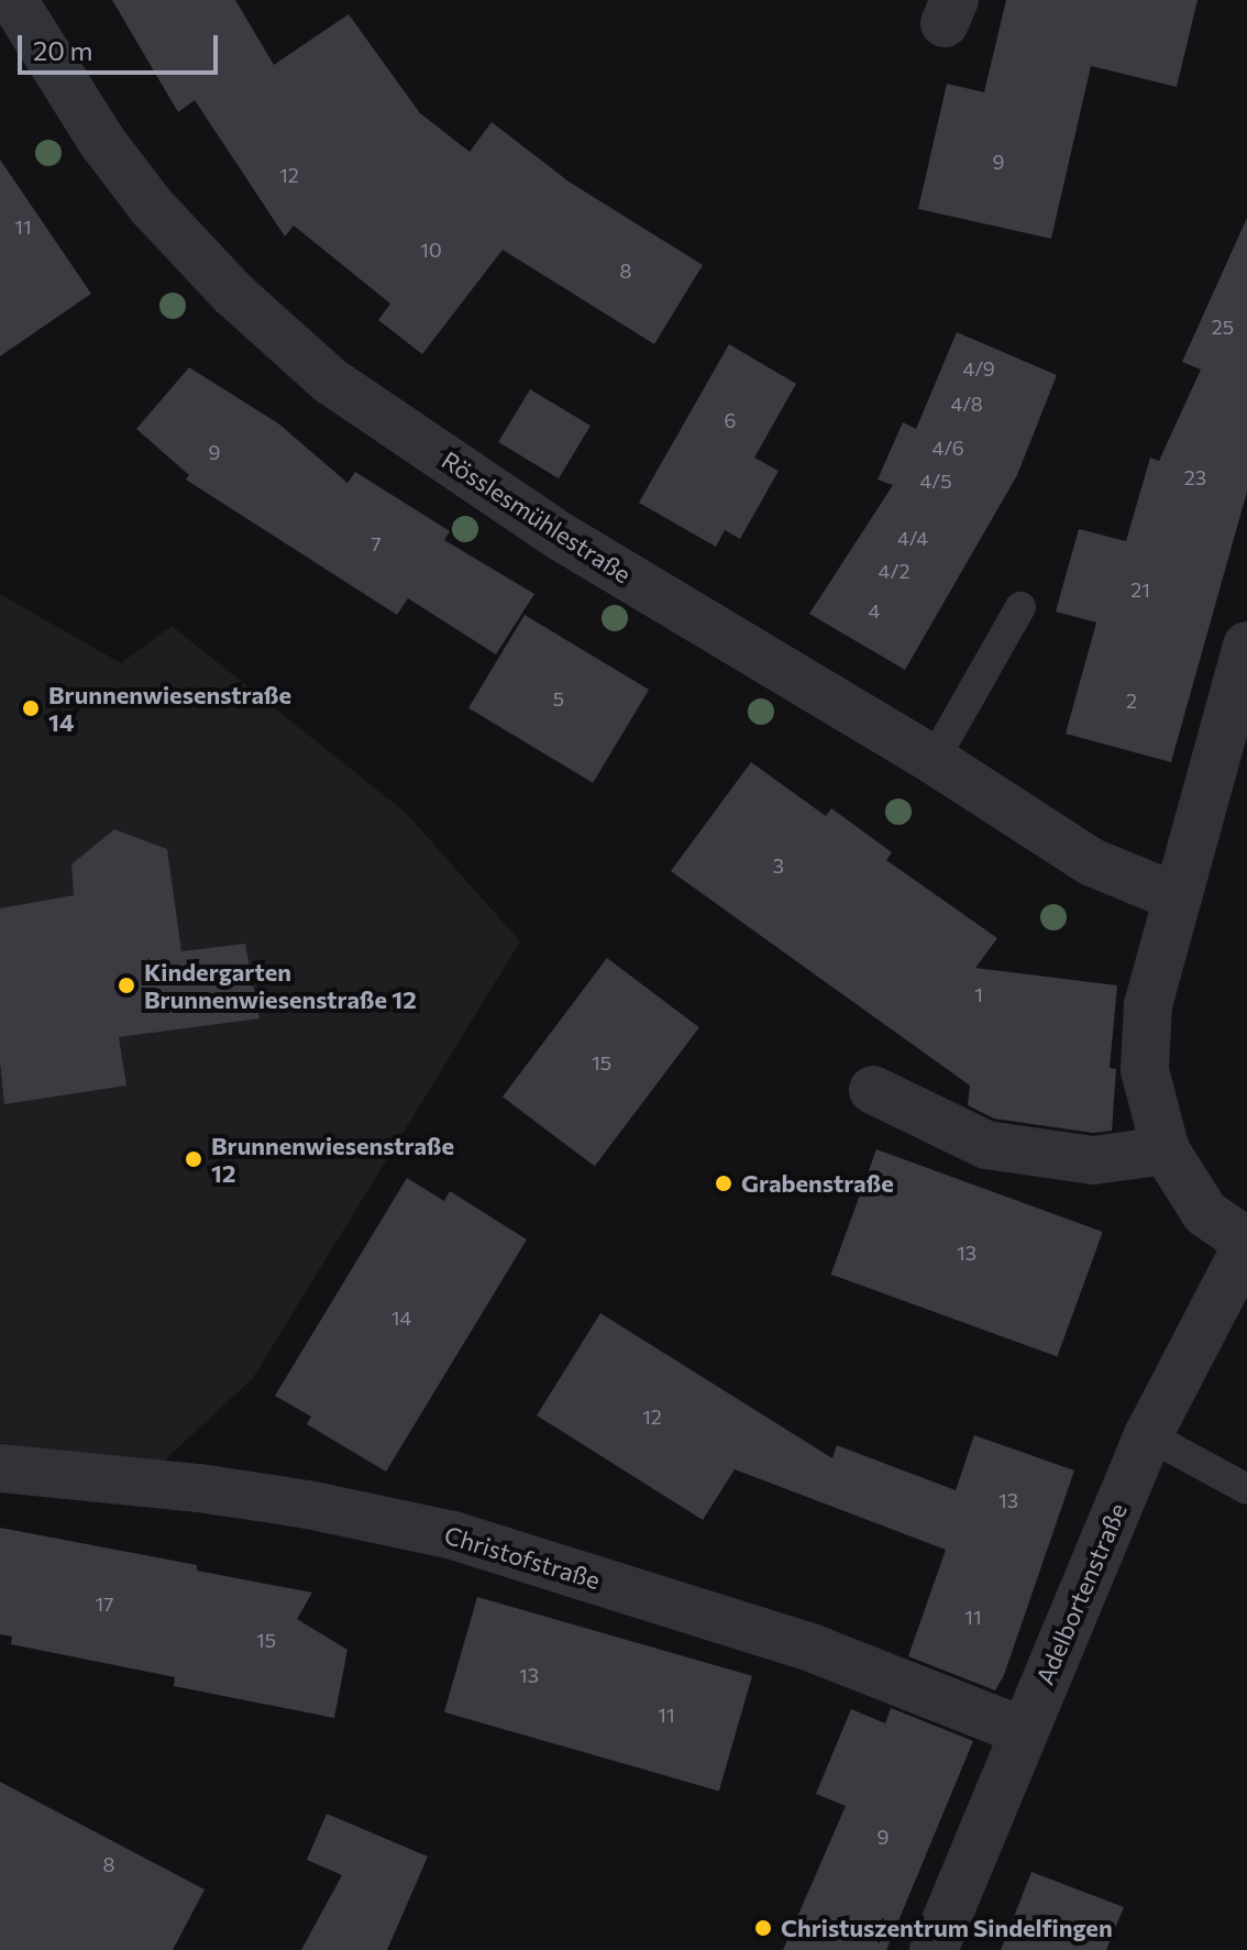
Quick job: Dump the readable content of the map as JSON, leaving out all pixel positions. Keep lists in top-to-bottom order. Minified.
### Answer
{"streets":{"street":["Rösslesmühlestraße","Christofstraße","Adelbortenstraße"]},"crossings":[["Christofstraße","Adelbortenstraße"]],"places":["Brunnenwiesenstraße 14","Kindergarten Brunnenwiesenstraße 12","Brunnenwiesenstraße 12","Grabenstraße","Christuszentrum Sindelfingen"],"house_numbers":["9","12","11","10","8","25","4/9","4/8","6","4/6","9","23","4/5","4/4","7","4/2","21","4","5","2","3","1","15","13","14","12","13","17","11","15","13","11","9","8"],"scale_bar":"20 m"}
